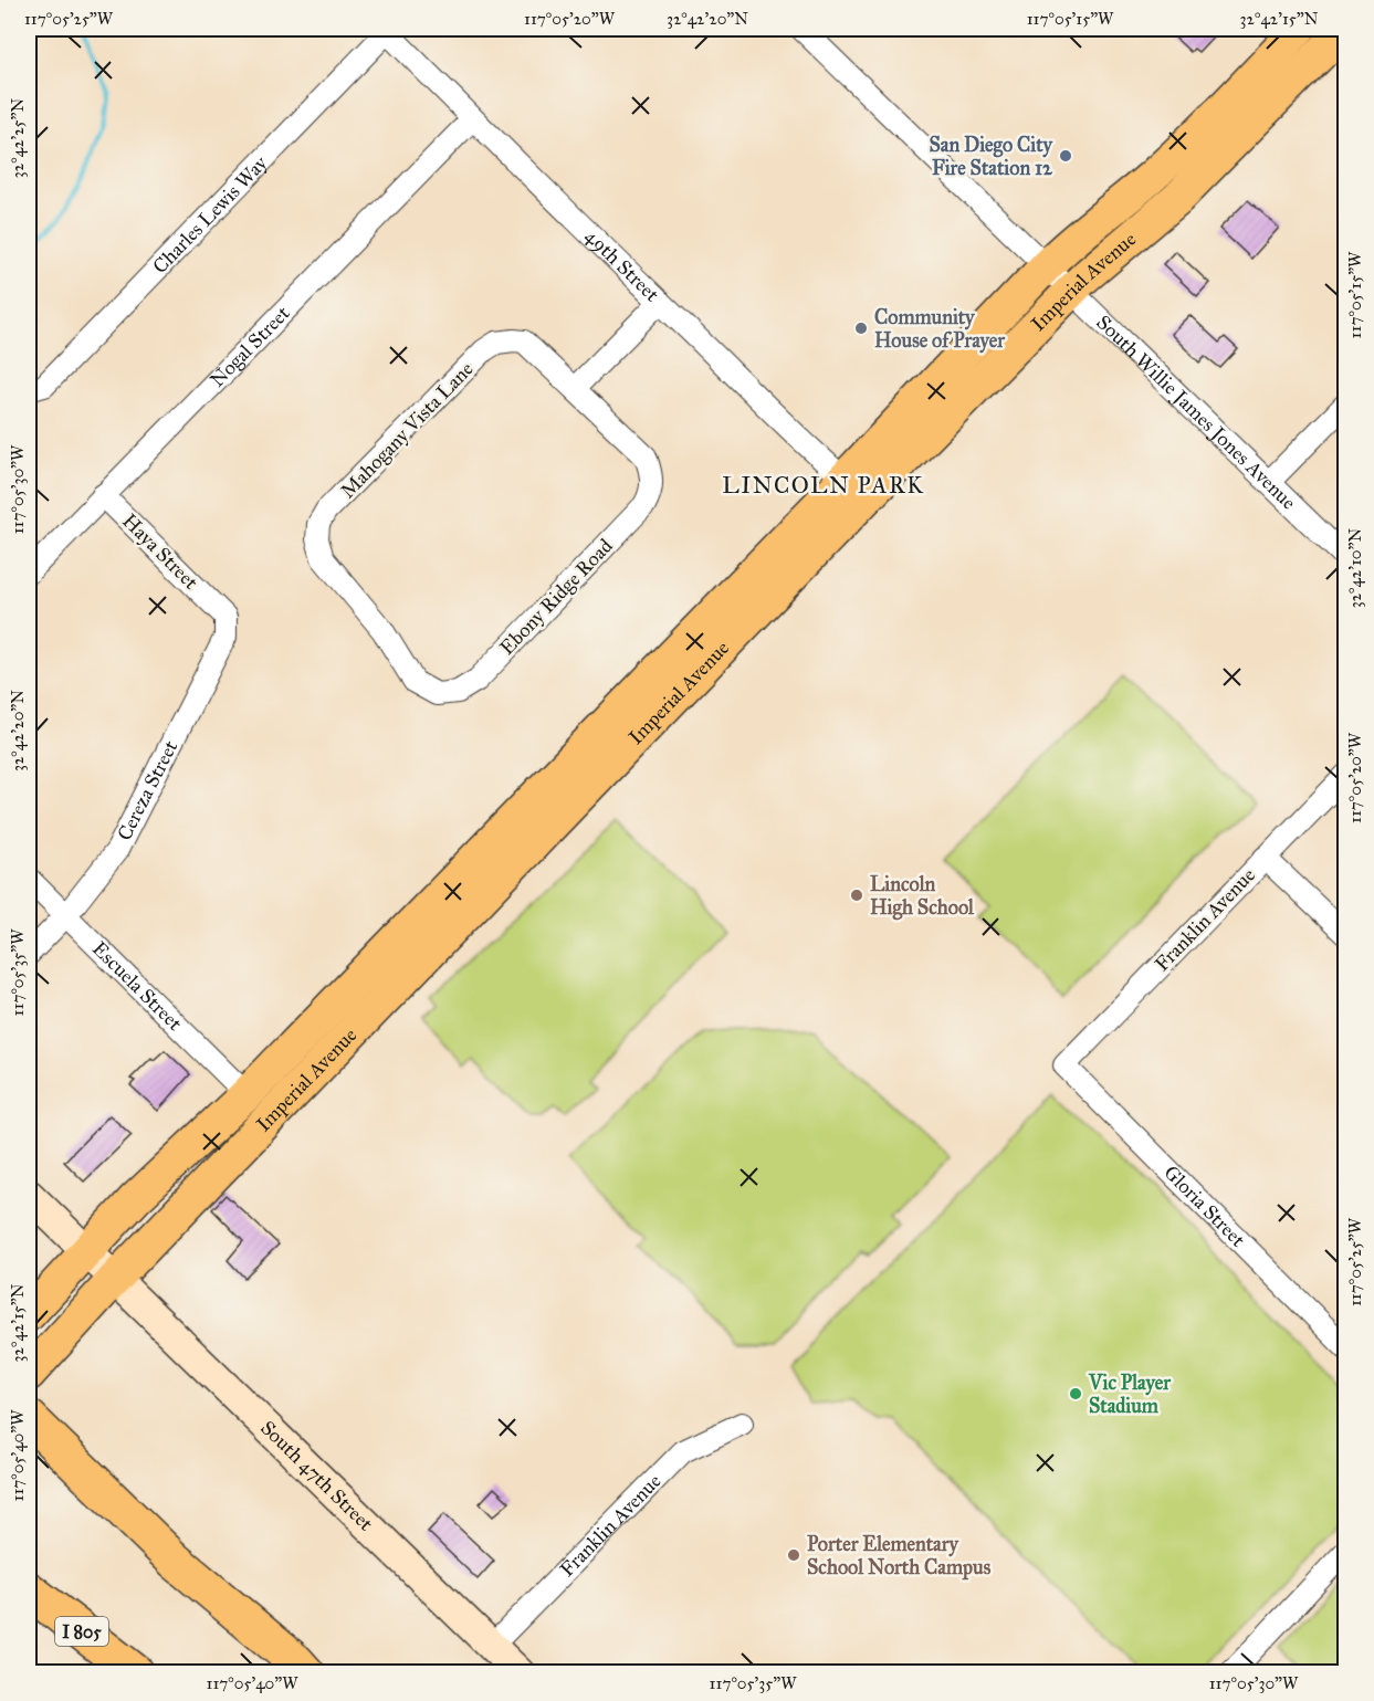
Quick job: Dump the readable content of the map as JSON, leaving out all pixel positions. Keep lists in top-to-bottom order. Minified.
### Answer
{"streets":{"highway":["I 805"],"main road":["Imperial Avenue","South 47th Street"],"street":["Charles Lewis Way","49th Street","Nogal Street","South Willie James Jones Avenue","Mahogany Vista Lane","Haya Street","Ebony Ridge Road","Cereza Street","Franklin Avenue","Escuela Street","Gloria Street"]},"crossings":[["Charles Lewis Way","49th Street"],["49th Street","Imperial Avenue"],["49th Street","Nogal Street"],["Imperial Avenue","South Willie James Jones Avenue"],["Imperial Avenue","Escuela Street"],["Imperial Avenue","South 47th Street"],["Nogal Street","Haya Street"],["Mahogany Vista Lane","Ebony Ridge Road"],["Haya Street","Cereza Street"],["Cereza Street","Escuela Street"],["Franklin Avenue","Gloria Street"],["Franklin Avenue","South 47th Street"]],"districts":["LINCOLN PARK"],"places":["San Diego City Fire Station 12","Community House of Prayer","Lincoln High School","Vic Player Stadium","Porter Elementary School North Campus"],"coordinates":["117°05'25\"W","117°05'20\"W","32°42'20\"N","117°05'15\"W","32°42'15\"N","32°42'25\"N","117°05'30\"W","32°42'10\"N","117°05'35\"W","117°05'40\"W"]}
